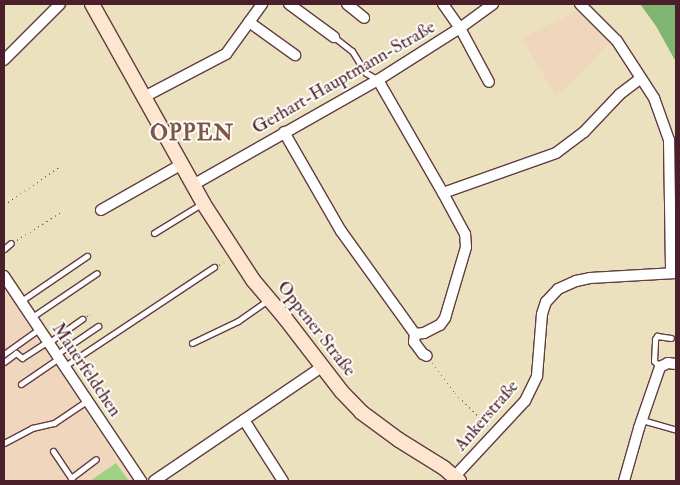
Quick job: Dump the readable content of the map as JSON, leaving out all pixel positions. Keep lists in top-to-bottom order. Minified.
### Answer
{"streets":{"street":["Gerhart-Hauptmann-Straße","Oppener Straße","Mauerfeldchen","Ankerstraße"]},"crossings":[["Gerhart-Hauptmann-Straße","Oppener Straße"],["Oppener Straße","Ankerstraße"]],"districts":["OPPEN"]}
